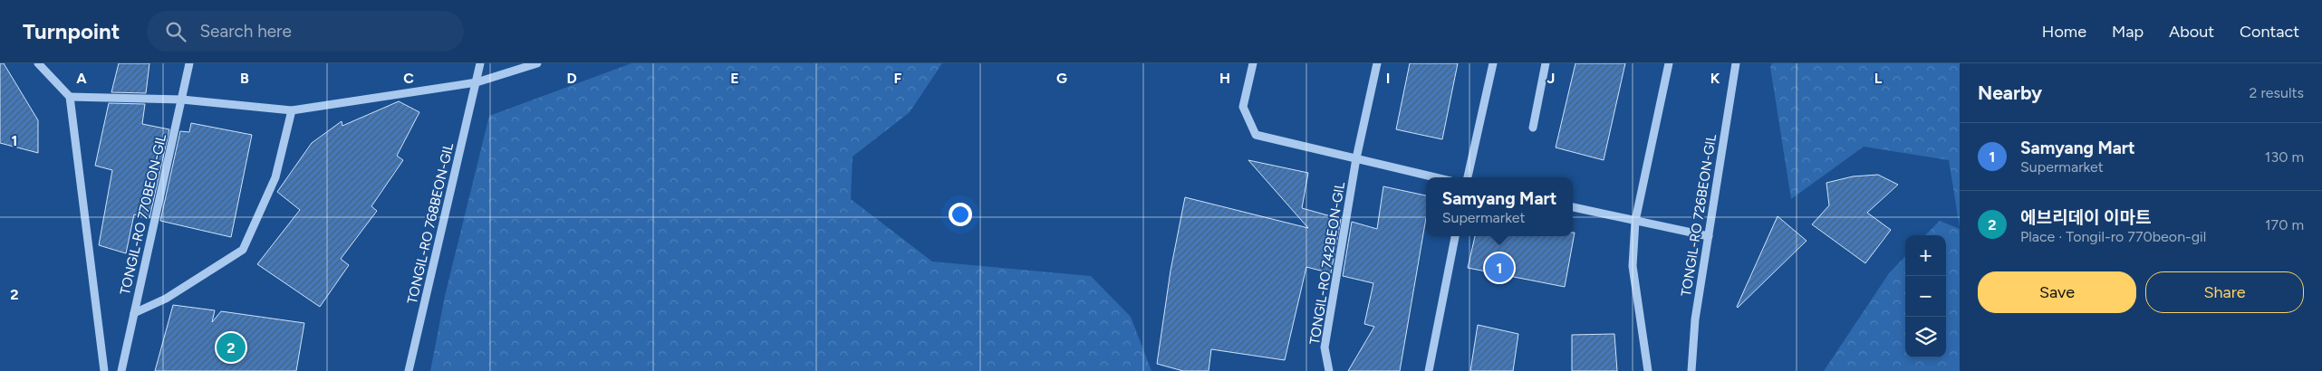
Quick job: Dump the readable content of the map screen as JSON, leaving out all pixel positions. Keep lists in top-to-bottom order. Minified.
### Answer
{"streets":{"street":["TONGIL-RO 770BEON-GIL","TONGIL-RO 726BEON-GIL","TONGIL-RO 768BEON-GIL","TONGIL-RO 742BEON-GIL"]},"page":{"header":"Turnpoint","search":"Search here","nav":["Home","Map","About","Contact"],"heading":["Nearby","2 results"],"list":[{"mark":"1","name":"Samyang Mart","note":"Supermarket","value":"130 m"},{"mark":"2","name":"에브리데이 이마트","note":"Place · Tongil-ro 770beon-gil","value":"170 m"}],"popup":["Samyang Mart","Supermarket"],"map_buttons":["+","−"],"pins":["1","2"],"buttons":["Save","Share"]},"grid":{"columns":["A","B","C","D","E","F","G","H","I","J","K","L"],"rows":["1","2"]}}
